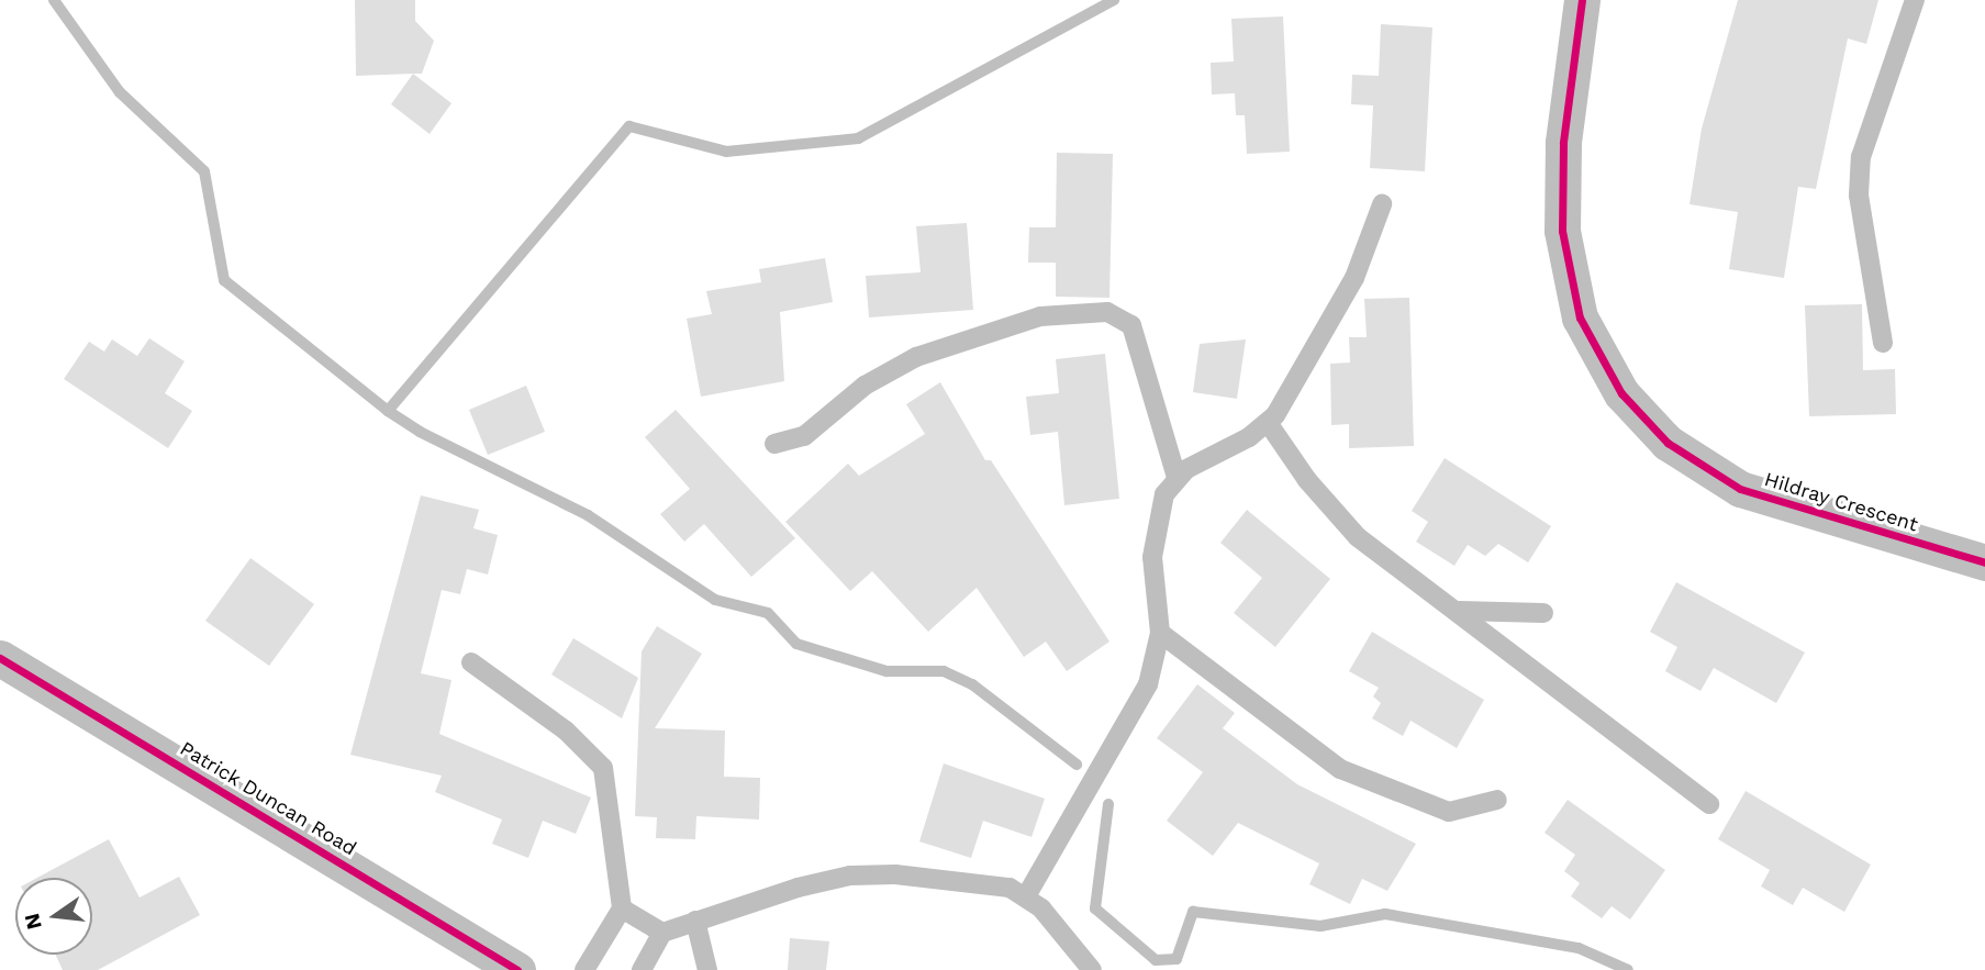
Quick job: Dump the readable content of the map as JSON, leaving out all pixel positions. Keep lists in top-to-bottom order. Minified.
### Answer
{"streets":{"street":["Hildray Crescent","Patrick Duncan Road"]},"north":"left"}
